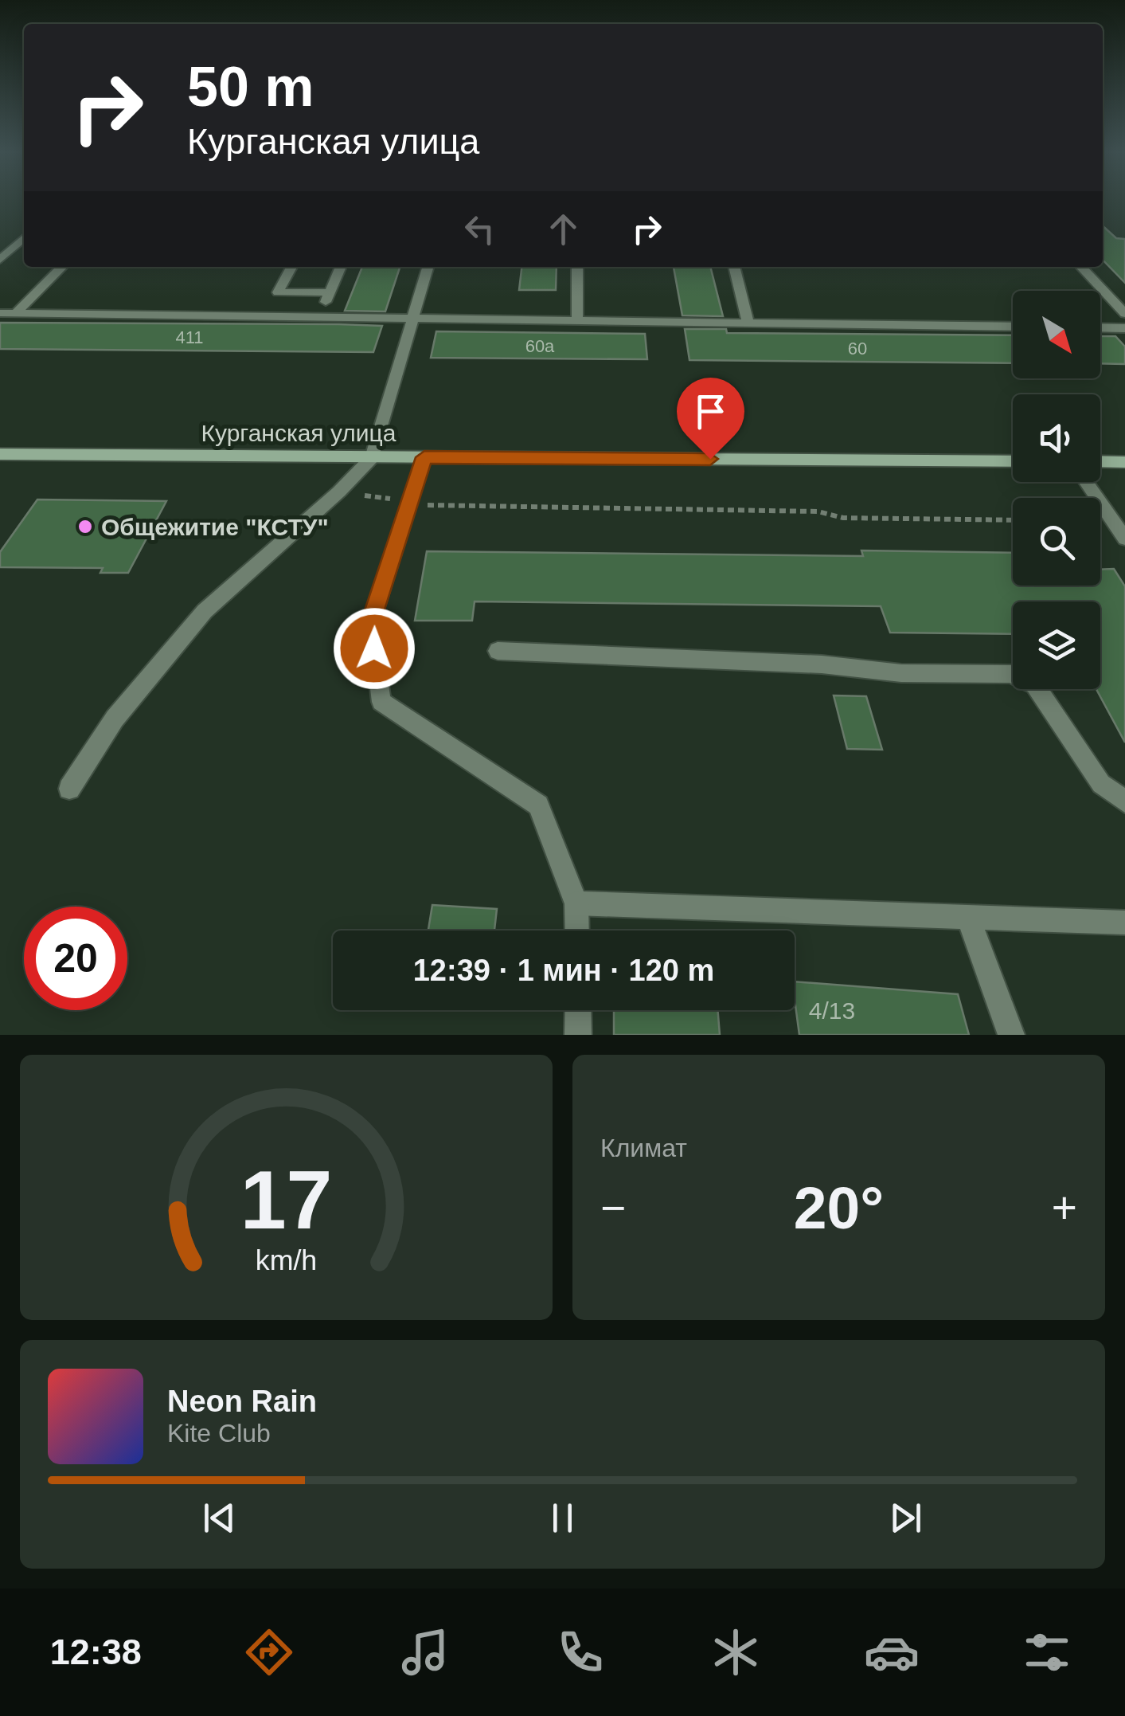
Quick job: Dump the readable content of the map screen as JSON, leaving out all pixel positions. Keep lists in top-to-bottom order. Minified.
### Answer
{"streets":{"street":["Курганская улица"]},"places":["Общежитие \"КСТУ\""],"house_numbers":["411","60а","60","4/13"],"north":"bottom right","page":{"turn":["50 m","Курганская улица"],"limit":"20","trip":"12:39 · 1 мин · 120 m","tile":"Климат","heat":["−","20°","+"],"song":["Neon Rain","Kite Club"],"tabs":"12:38","gauge":["17","km/h"]}}
